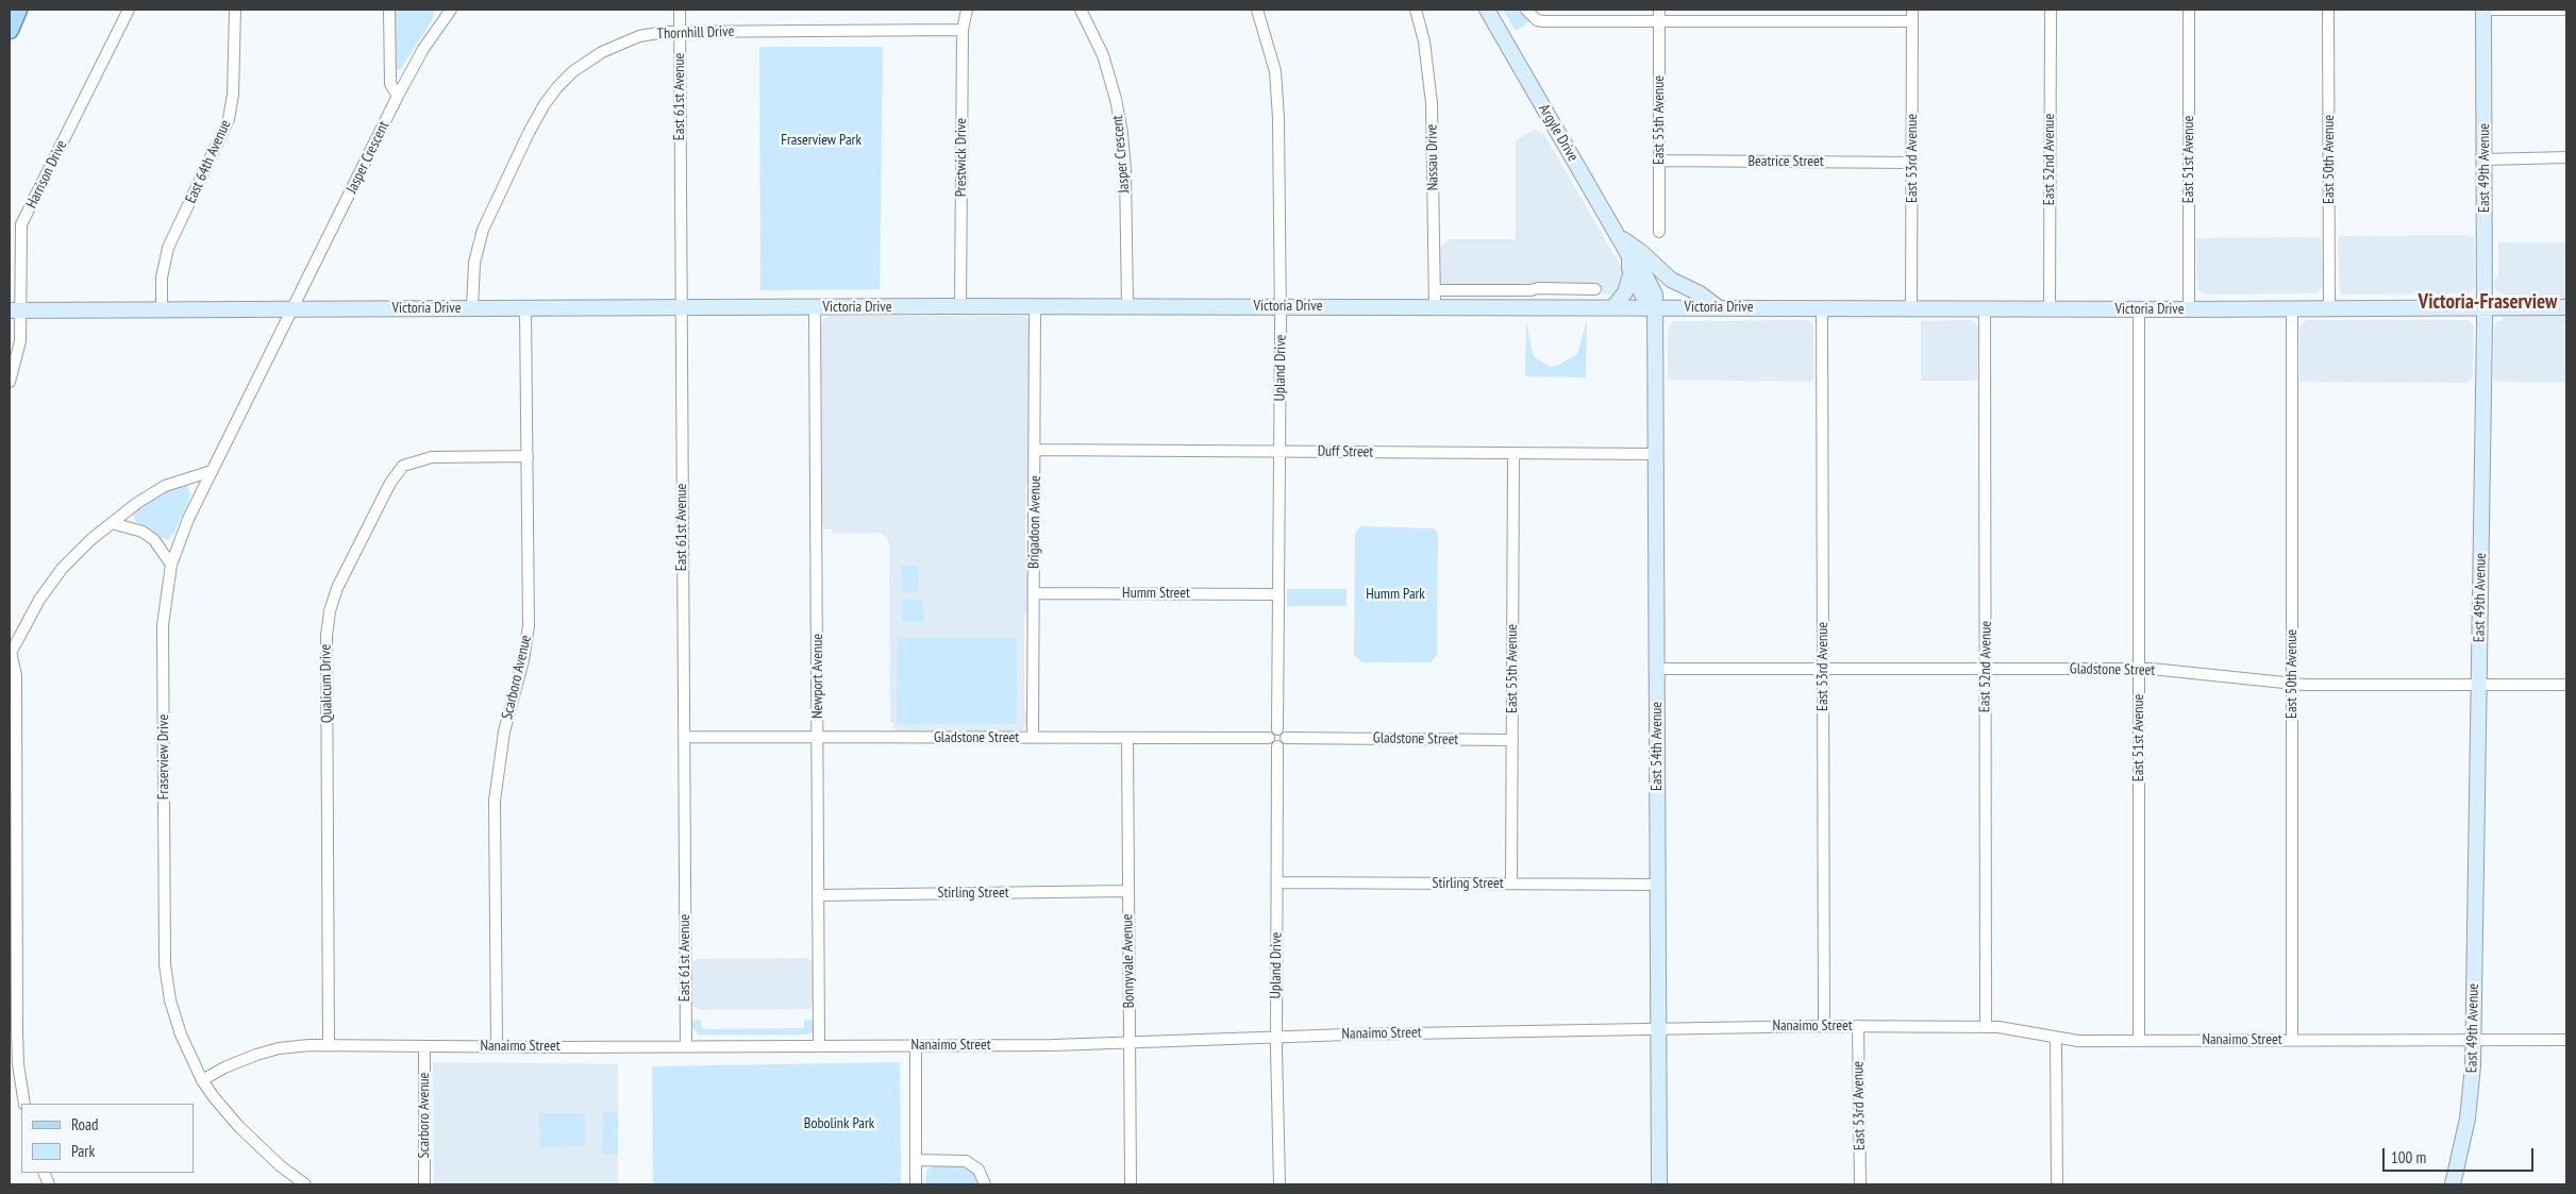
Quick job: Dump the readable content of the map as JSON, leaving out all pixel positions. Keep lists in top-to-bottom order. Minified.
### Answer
{"streets":{"street":["Thornhill Drive","East 61st Avenue","East 55th Avenue","Argyle Drive","Jasper Crescent","Prestwick Drive","Nassau Drive","East 53rd Avenue","East 52nd Avenue","East 51st Avenue","East 50th Avenue","East 64th Avenue","Beatrice Street","East 49th Avenue","Harrison Drive","Victoria Drive","Upland Drive","Duff Street","Brigadoon Avenue","Humm Street","Gladstone Street","Newport Avenue","Scarboro Avenue","Qualicum Drive","East 54th Avenue","Fraserview Drive","Stirling Street","Bonnyvale Avenue","Nanaimo Street"]},"crossings":[["Thornhill Drive","East 61st Avenue"],["Thornhill Drive","Prestwick Drive"],["Thornhill Drive","Victoria Drive"],["East 61st Avenue","Victoria Drive"],["East 61st Avenue","Gladstone Street"],["East 61st Avenue","Nanaimo Street"],["East 55th Avenue","Beatrice Street"],["East 55th Avenue","Duff Street"],["East 55th Avenue","Gladstone Street"],["East 55th Avenue","Stirling Street"],["Argyle Drive","Victoria Drive"],["Argyle Drive","East 54th Avenue"],["Jasper Crescent","Victoria Drive"],["Jasper Crescent","Fraserview Drive"],["Prestwick Drive","Victoria Drive"],["Nassau Drive","Victoria Drive"],["East 53rd Avenue","Beatrice Street"],["East 53rd Avenue","Victoria Drive"],["East 53rd Avenue","Gladstone Street"],["East 53rd Avenue","Nanaimo Street"],["East 52nd Avenue","Victoria Drive"],["East 52nd Avenue","Gladstone Street"],["East 52nd Avenue","Nanaimo Street"],["East 51st Avenue","Victoria Drive"],["East 51st Avenue","Gladstone Street"],["East 51st Avenue","Nanaimo Street"],["East 50th Avenue","Victoria Drive"],["East 50th Avenue","Gladstone Street"],["East 50th Avenue","Nanaimo Street"],["East 64th Avenue","Victoria Drive"],["East 49th Avenue","Victoria Drive"],["East 49th Avenue","Gladstone Street"],["East 49th Avenue","Nanaimo Street"],["Harrison Drive","Victoria Drive"],["Victoria Drive","Upland Drive"],["Victoria Drive","Brigadoon Avenue"],["Victoria Drive","Newport Avenue"],["Victoria Drive","Scarboro Avenue"],["Victoria Drive","East 54th Avenue"],["Victoria Drive","Fraserview Drive"],["Upland Drive","Duff Street"],["Upland Drive","Humm Street"],["Upland Drive","Gladstone Street"],["Upland Drive","Stirling Street"],["Upland Drive","Nanaimo Street"],["Duff Street","Brigadoon Avenue"],["Duff Street","East 54th Avenue"],["Brigadoon Avenue","Humm Street"],["Brigadoon Avenue","Gladstone Street"],["Gladstone Street","Newport Avenue"],["Gladstone Street","East 54th Avenue"],["Gladstone Street","Bonnyvale Avenue"],["Newport Avenue","Stirling Street"],["Newport Avenue","Nanaimo Street"],["Scarboro Avenue","Qualicum Drive"],["Scarboro Avenue","Nanaimo Street"],["Qualicum Drive","Nanaimo Street"],["East 54th Avenue","Stirling Street"],["East 54th Avenue","Nanaimo Street"],["Fraserview Drive","Nanaimo Street"],["Stirling Street","Bonnyvale Avenue"],["Bonnyvale Avenue","Nanaimo Street"]],"districts":["Victoria-Fraserview"],"parks":["Fraserview Park","Humm Park","Bobolink Park"],"legend":["Road","Park"],"scale_bar":"100 m"}
